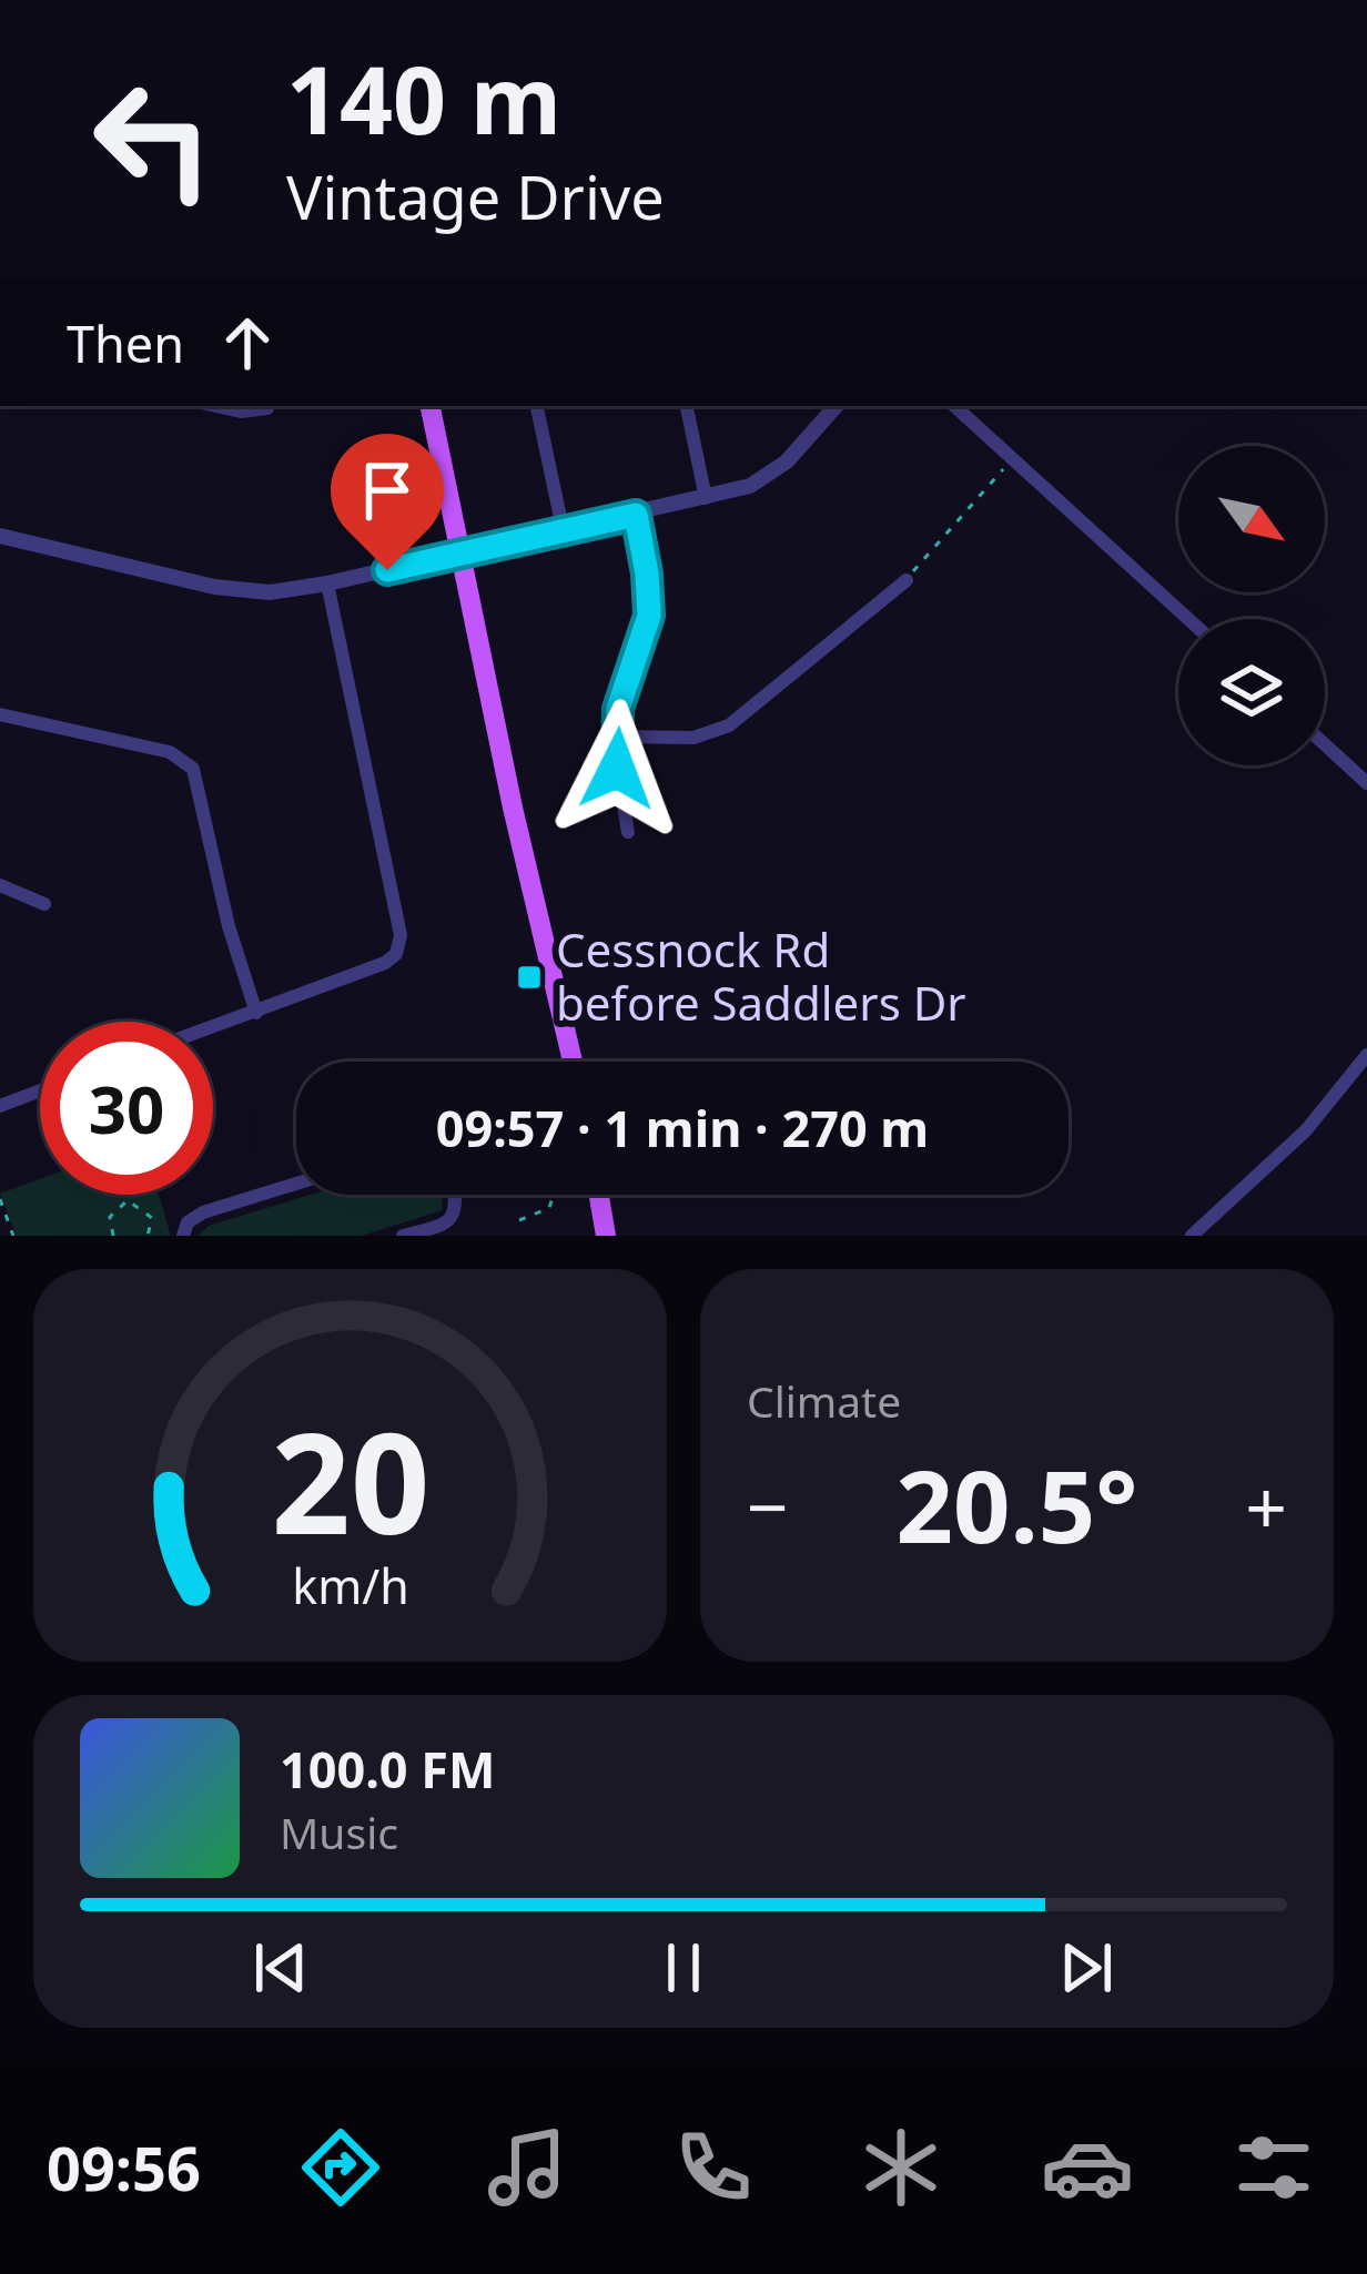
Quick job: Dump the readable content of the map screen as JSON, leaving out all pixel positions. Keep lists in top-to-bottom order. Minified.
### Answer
{"places":{"transit":["Cessnock Rd before Saddlers Dr"]},"north":"bottom right","page":{"turn":["140 m","Vintage Drive"],"then":"Then","limit":"30","trip":"09:57 · 1 min · 270 m","tile":"Climate","heat":["−","20.5°","+"],"song":["100.0 FM","Music"],"tabs":"09:56","gauge":["20","km/h"]}}
